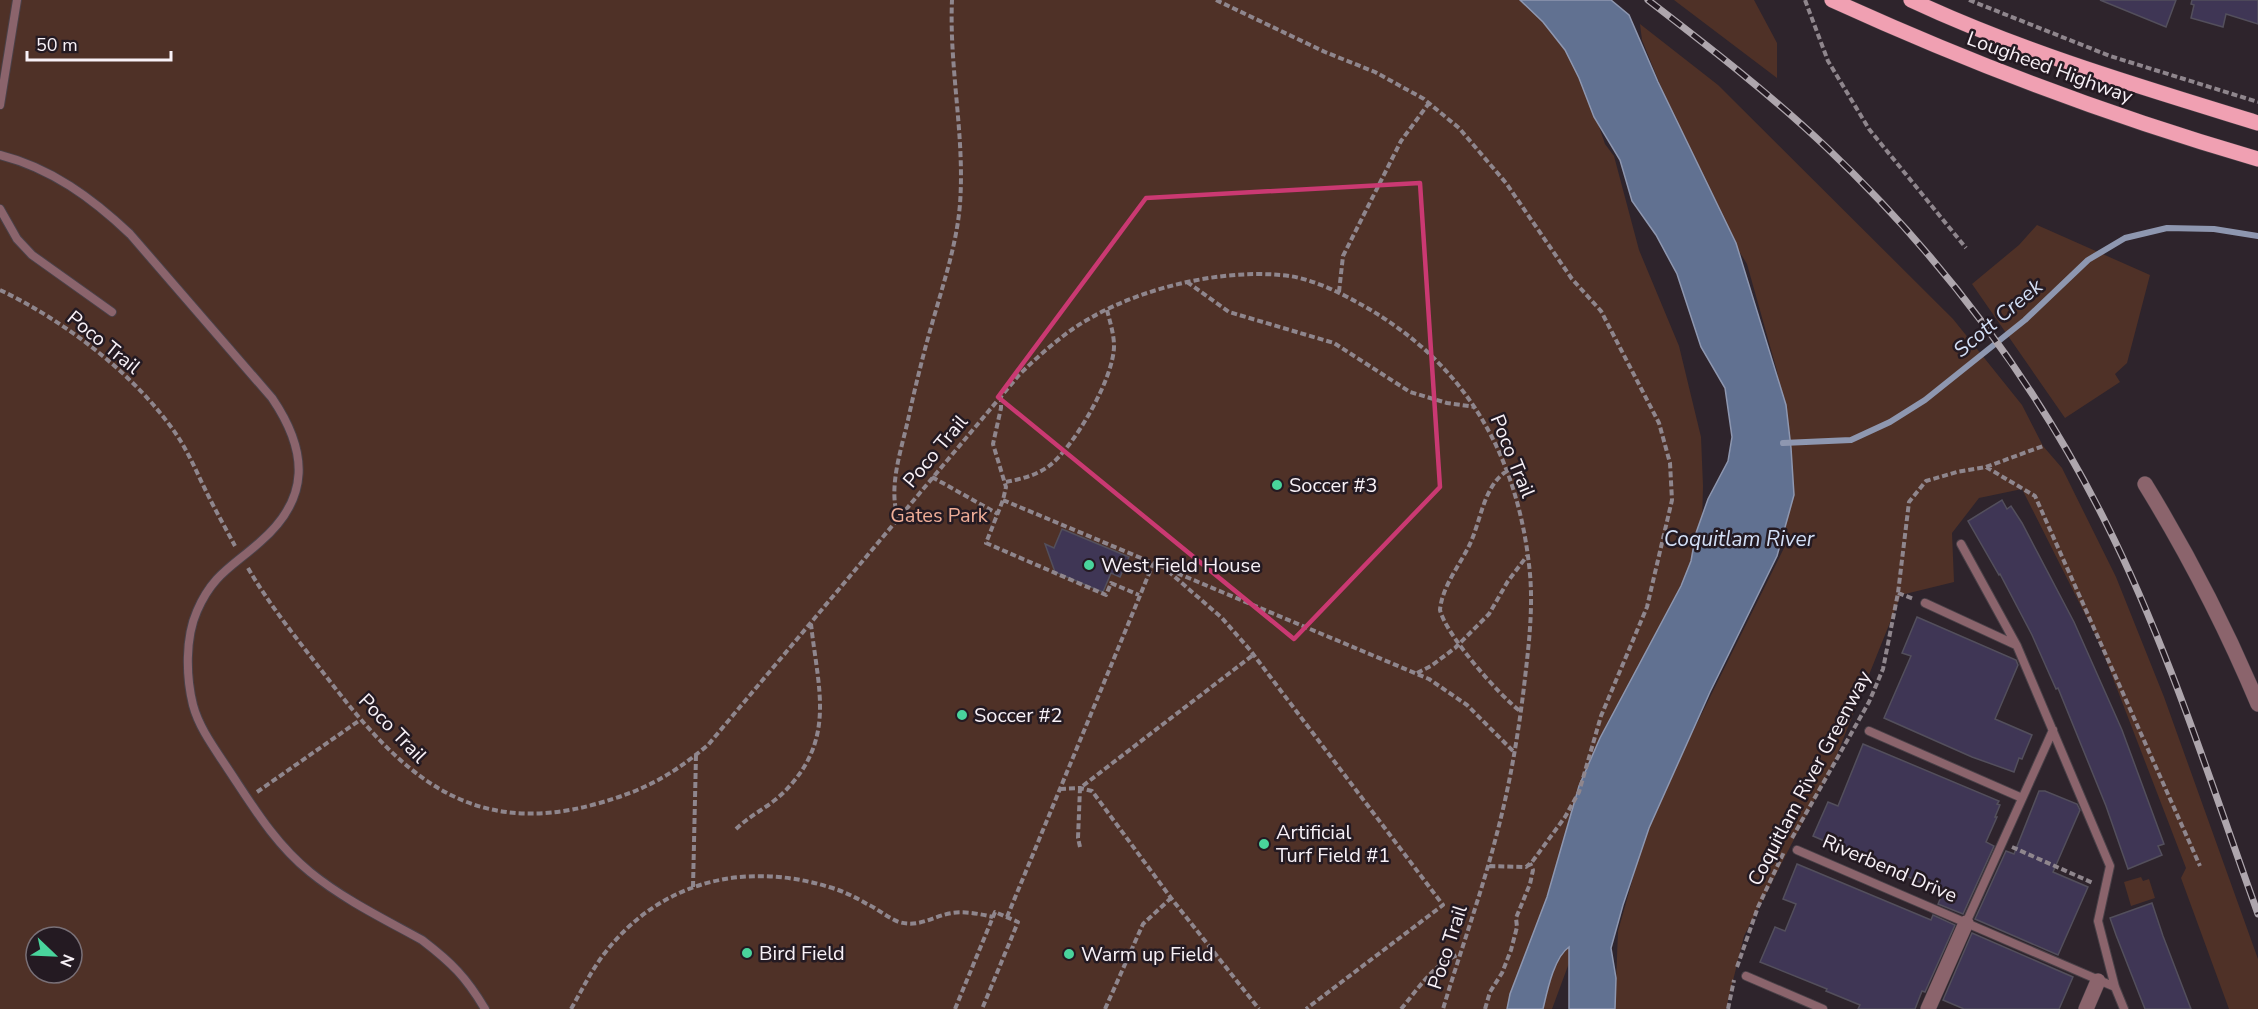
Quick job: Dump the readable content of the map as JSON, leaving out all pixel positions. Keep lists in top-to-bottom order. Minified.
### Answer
{"streets":{"main road":["Lougheed Highway"],"street":["Riverbend Drive"],"path":["Poco Trail","Coquitlam River Greenway"]},"water":["Scott Creek","Coquitlam River"],"parks":["Gates Park"],"places":["Soccer #3","West Field House","Soccer #2","Artificial Turf Field #1","Bird Field","Warm up Field"],"scale_bar":"50 m","north":"bottom right"}
